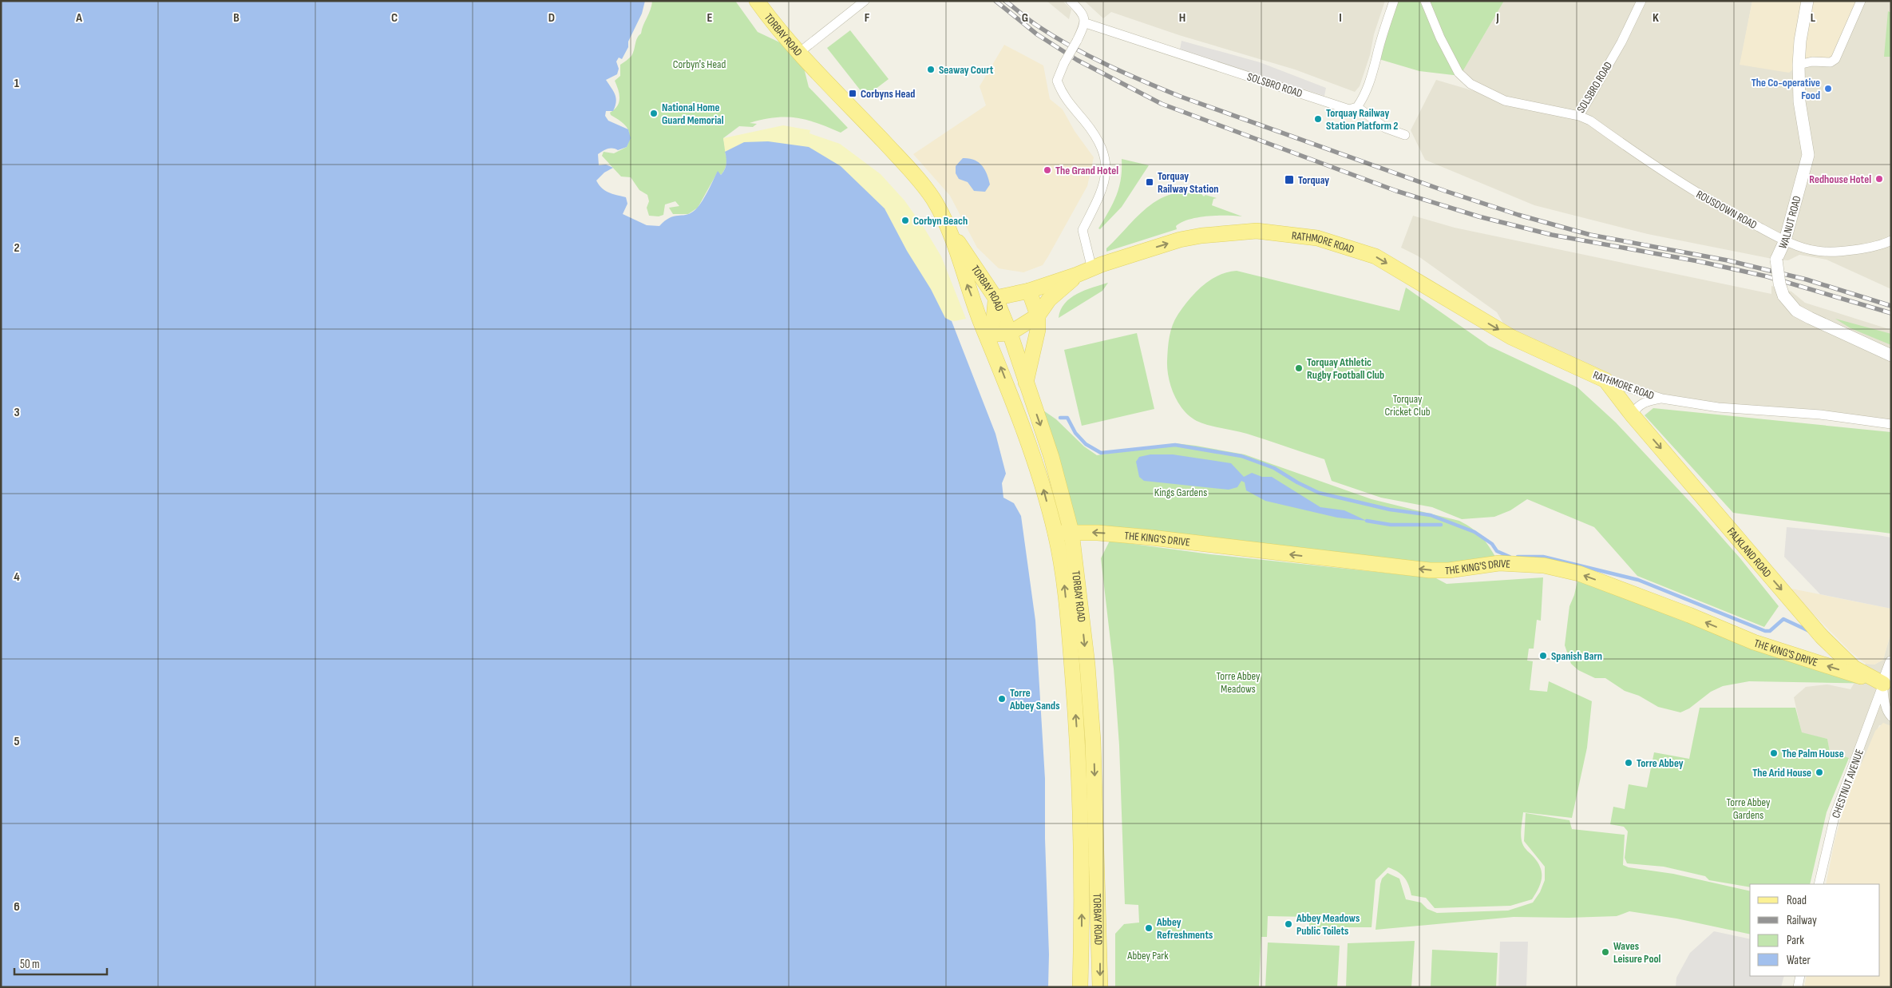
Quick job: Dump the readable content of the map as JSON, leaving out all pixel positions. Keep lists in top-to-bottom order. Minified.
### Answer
{"streets":{"main road":["TORBAY ROAD","RATHMORE ROAD","THE KING'S DRIVE","FALKLAND ROAD"],"street":["SOLSBRO ROAD","ROUSDOWN ROAD","WALNUT ROAD","CHESTNUT AVENUE"]},"crossings":[["TORBAY ROAD","RATHMORE ROAD"],["TORBAY ROAD","THE KING'S DRIVE"],["SOLSBRO ROAD","ROUSDOWN ROAD"],["ROUSDOWN ROAD","WALNUT ROAD"],["RATHMORE ROAD","FALKLAND ROAD"],["THE KING'S DRIVE","FALKLAND ROAD"],["THE KING'S DRIVE","CHESTNUT AVENUE"],["FALKLAND ROAD","CHESTNUT AVENUE"]],"one_way":["RATHMORE ROAD","THE KING'S DRIVE","FALKLAND ROAD"],"parks":["Corbyn's Head","Torquay Cricket Club","Kings Gardens","Torre Abbey Meadows","Torre Abbey Gardens","Abbey Park"],"places":{"other":["Seaway Court","The Co-operative Food","National Home Guard Memorial","Torquay Railway Station Platform 2","The Grand Hotel","Redhouse Hotel","Corbyn Beach","Torquay Athletic Rugby Football Club","Spanish Barn","Torre Abbey Sands","The Palm House","Torre Abbey","The Arid House","Abbey Meadows Public Toilets","Abbey Refreshments","Waves Leisure Pool"],"transit":["Corbyns Head","Torquay","Torquay Railway Station"]},"legend":["Road","Railway","Park","Water"],"scale_bar":"50 m","grid":{"columns":["A","B","C","D","E","F","G","H","I","J","K","L"],"rows":["1","2","3","4","5","6"]}}
